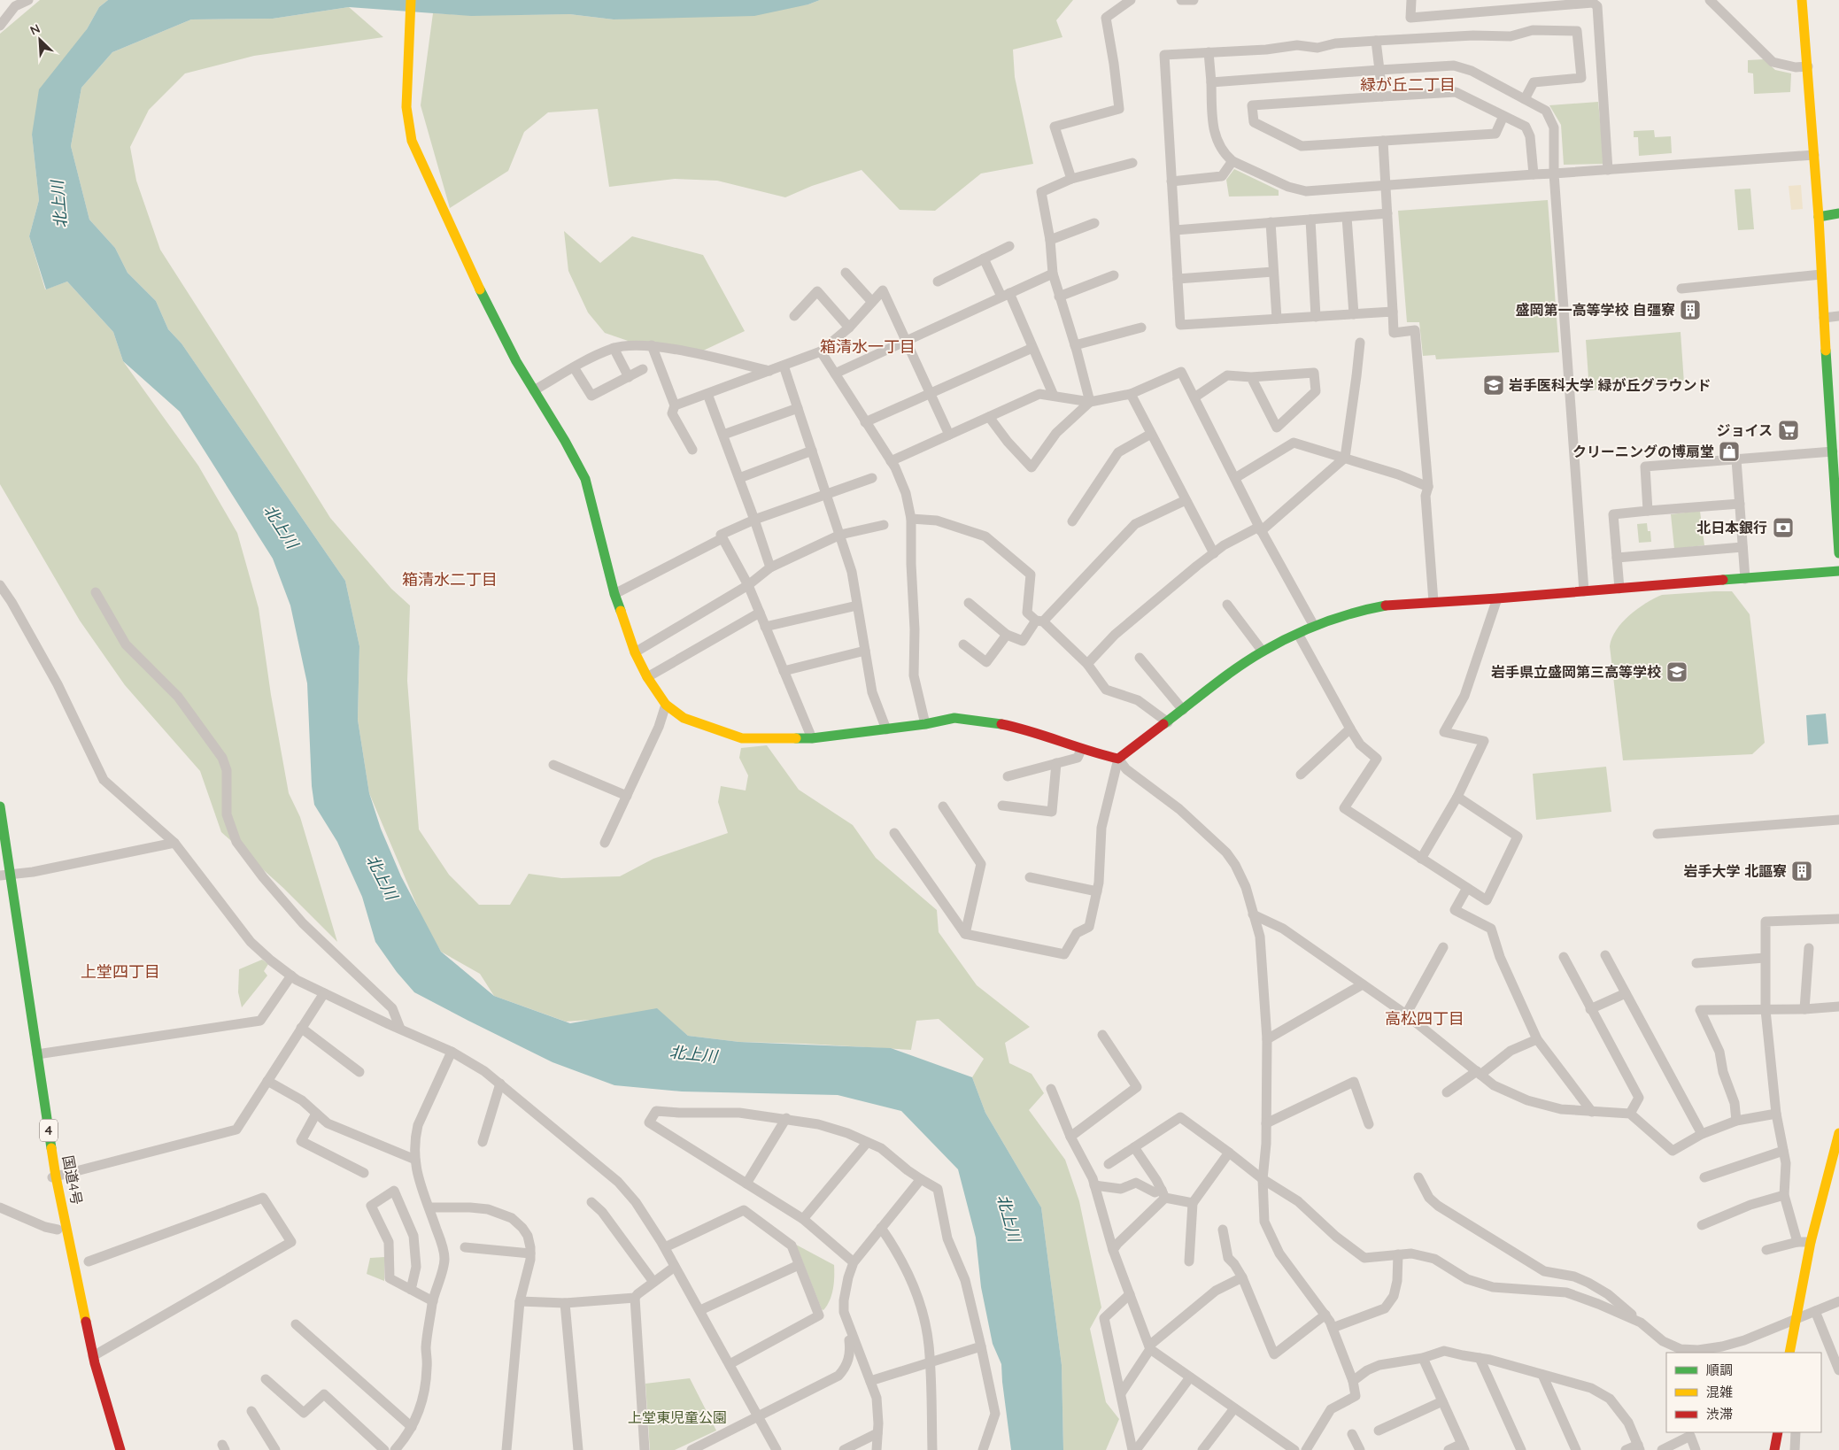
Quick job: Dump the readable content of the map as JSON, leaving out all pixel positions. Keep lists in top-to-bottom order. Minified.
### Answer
{"streets":{"main road":["4","国道4号"]},"districts":["緑が丘二丁目","箱清水一丁目","箱清水二丁目","上堂四丁目","高松四丁目"],"water":["北上川"],"parks":["上堂東児童公園"],"places":{"building":["盛岡第一高等学校 自彊寮","岩手大学 北謳寮"],"school or university":["岩手医科大学 緑が丘グラウンド","岩手県立盛岡第三高等学校"],"supermarket":["ジョイス"],"shop":["クリーニングの博扇堂"],"bank":["北日本銀行"]},"legend":["順調","混雑","渋滞"],"north":"top left"}
